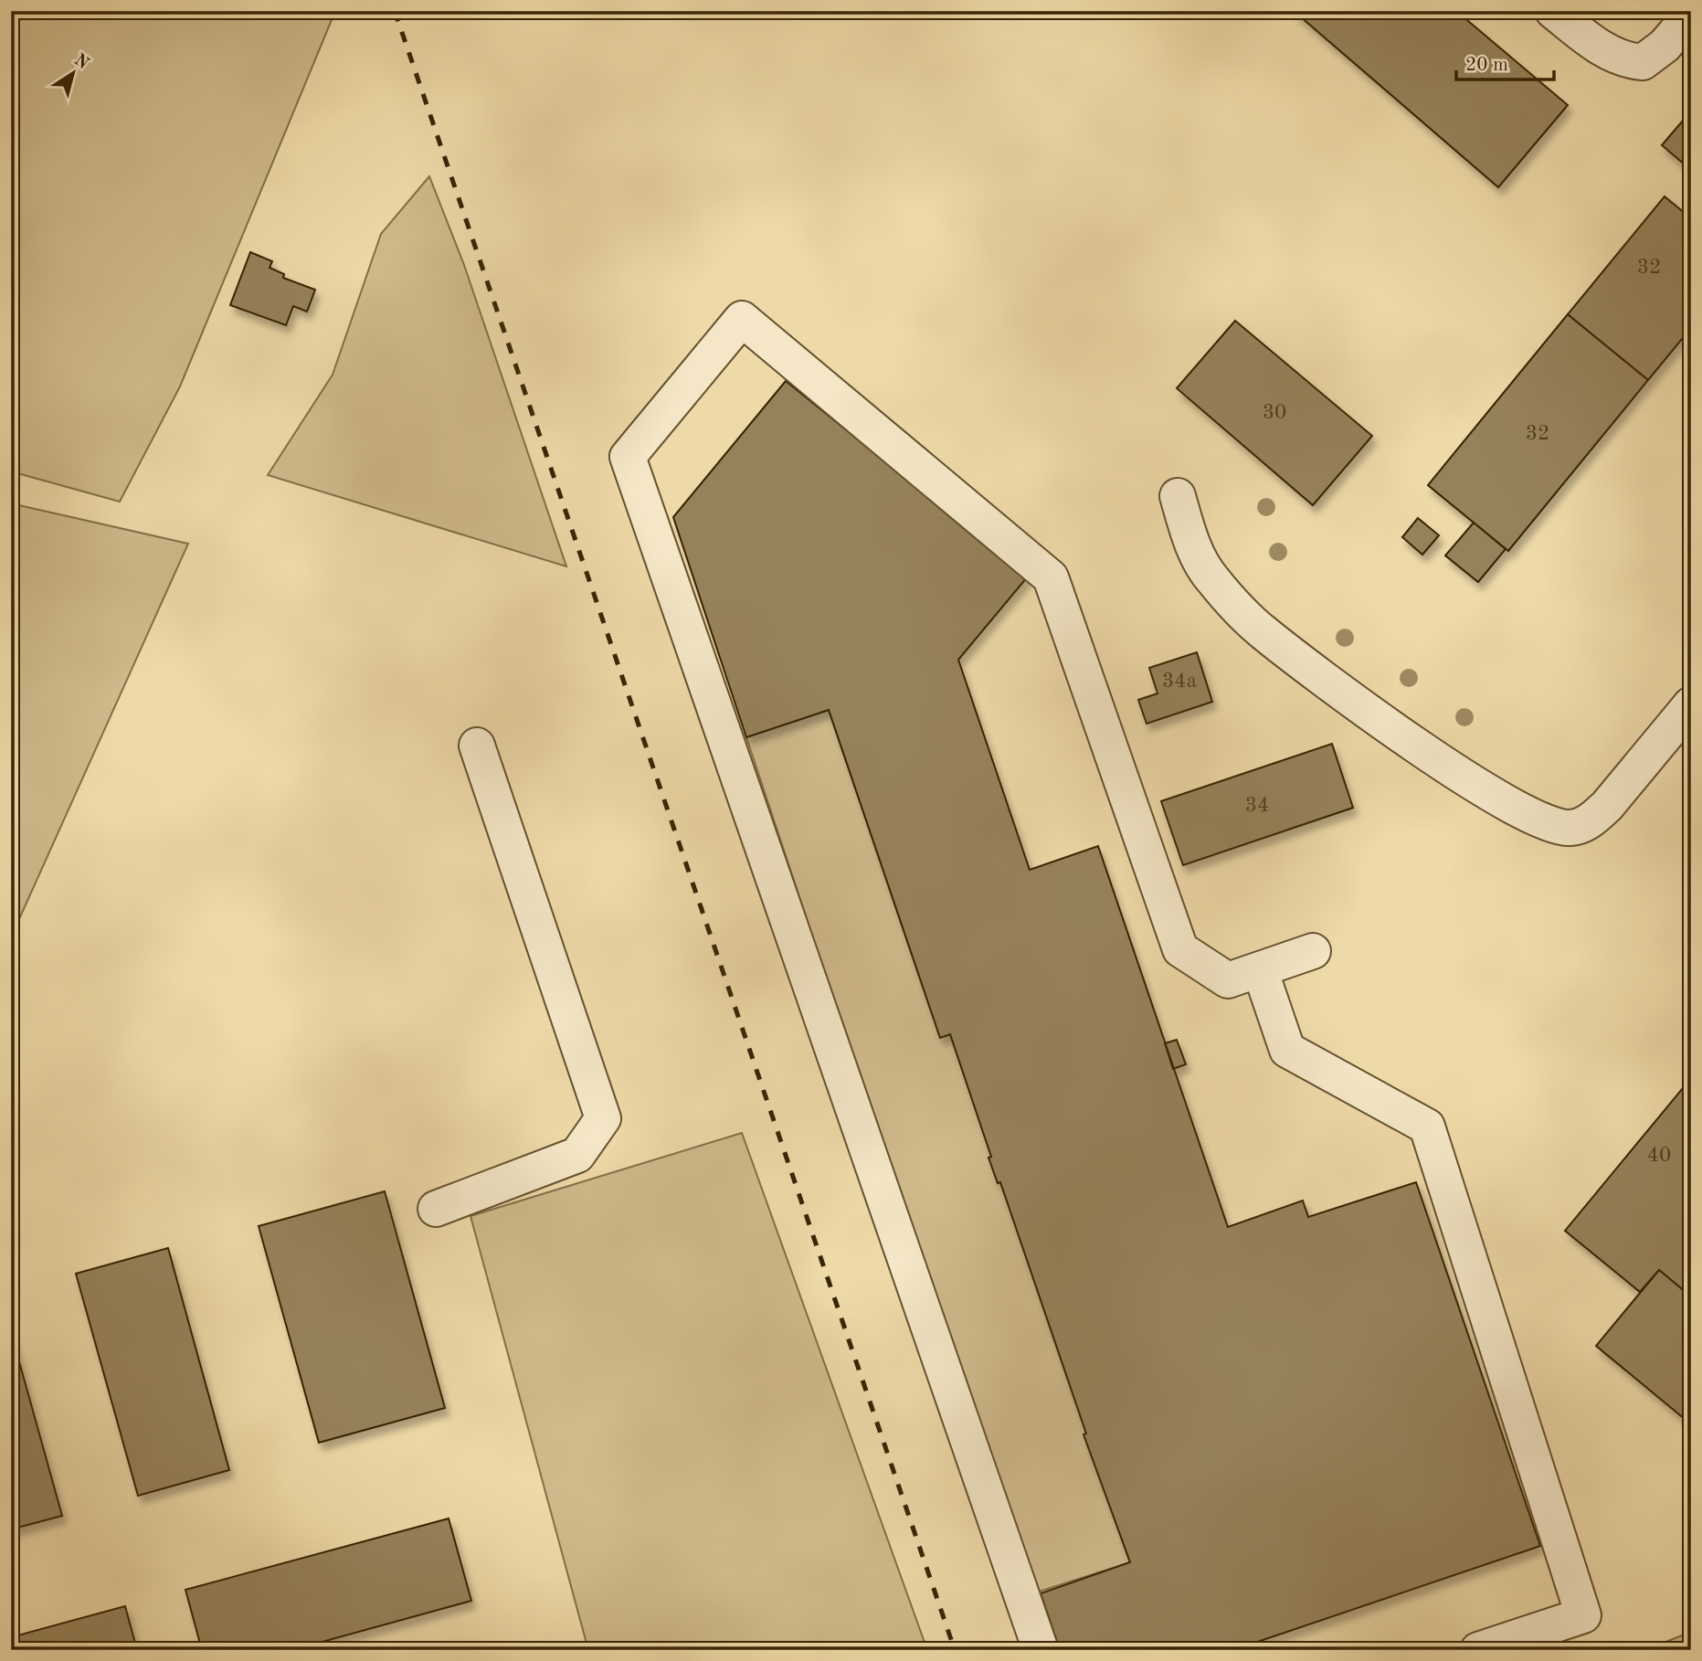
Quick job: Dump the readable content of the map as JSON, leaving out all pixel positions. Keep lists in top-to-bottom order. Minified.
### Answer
{"house_numbers":["32","30","32","34a","34","40"],"scale_bar":"20 m","north":"top right"}
